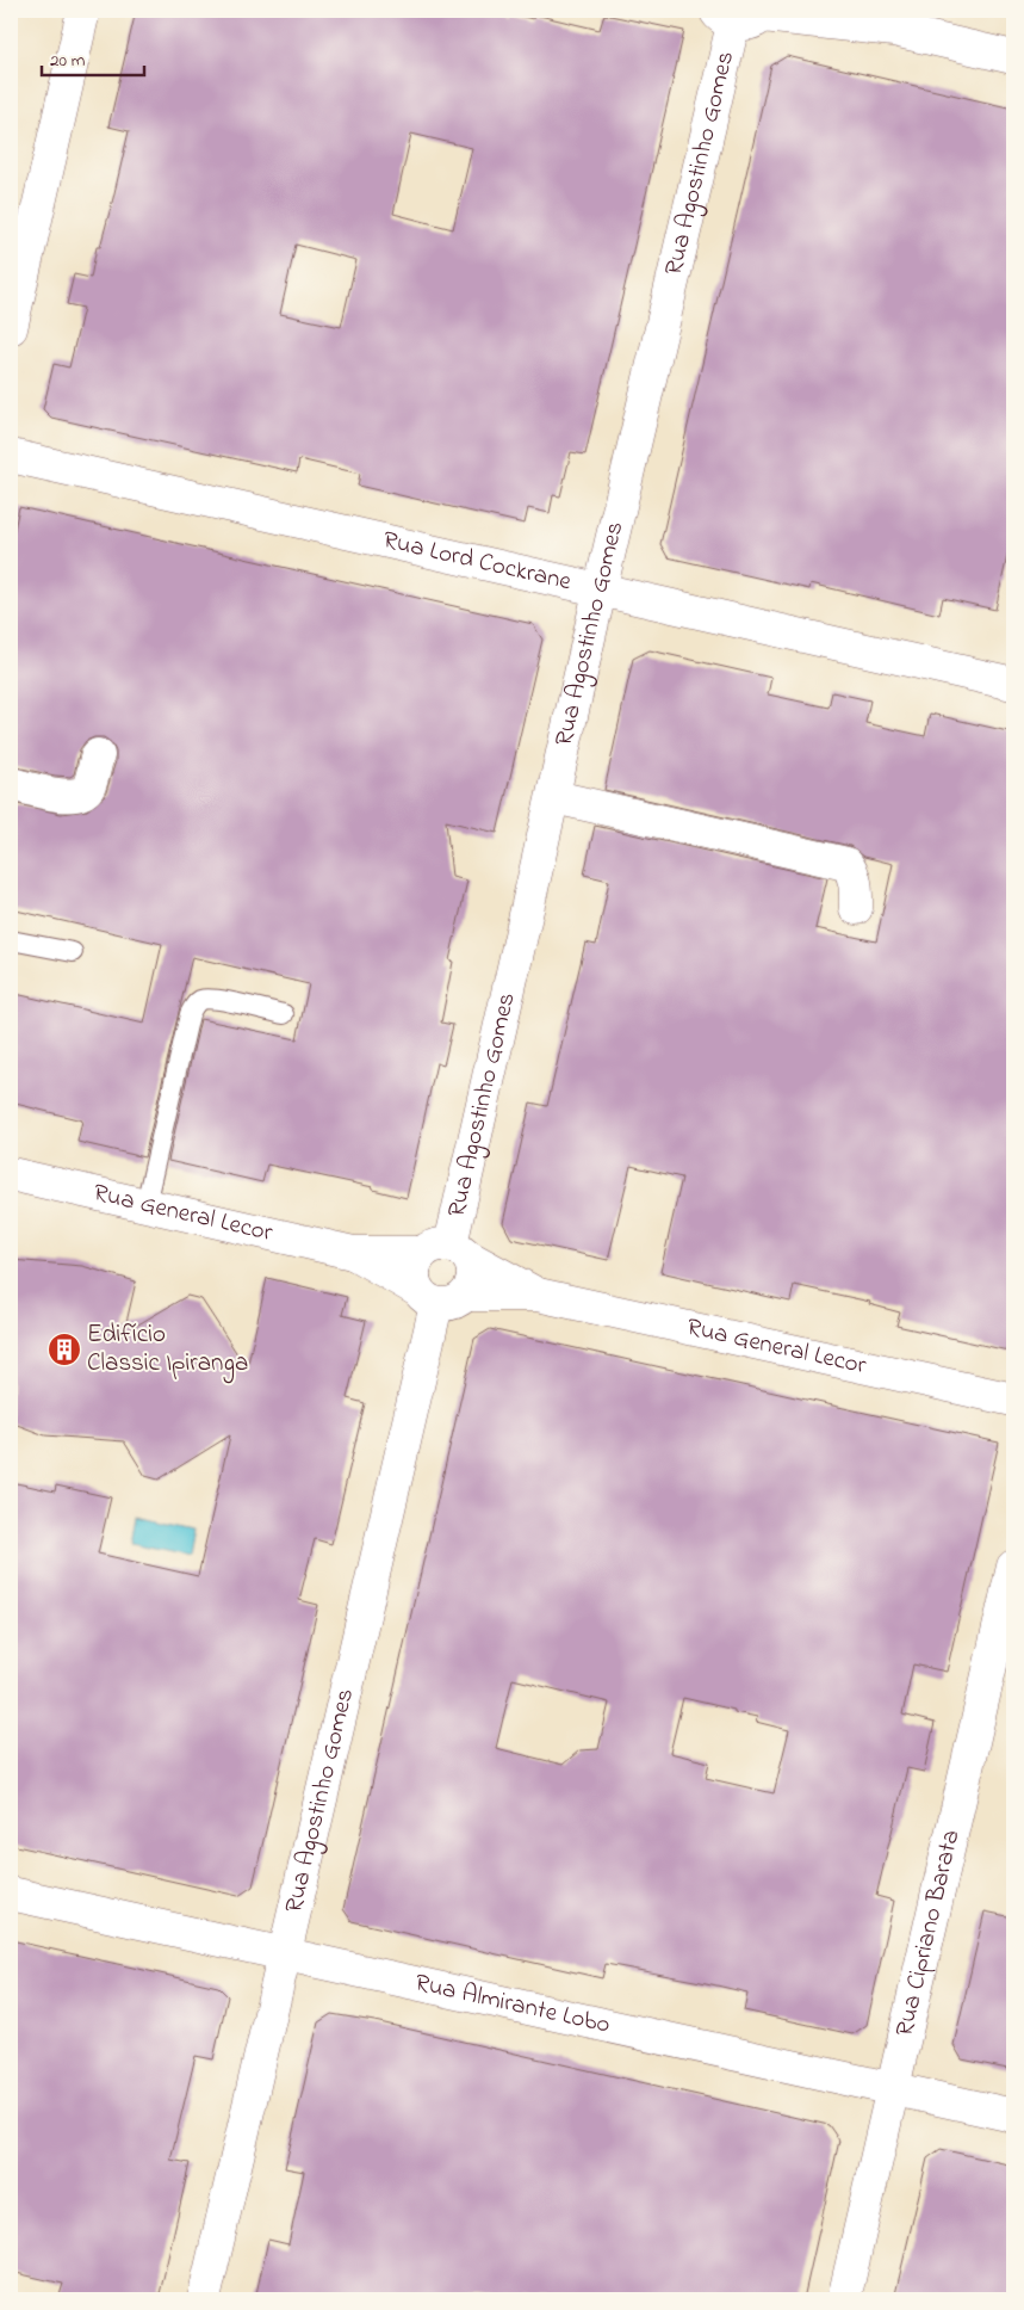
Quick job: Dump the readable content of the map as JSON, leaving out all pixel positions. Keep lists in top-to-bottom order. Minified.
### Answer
{"streets":{"street":["Rua Agostinho Gomes","Rua Lord Cockrane","Rua General Lecor","Rua Cipriano Barata","Rua Almirante Lobo"]},"crossings":[["Rua Agostinho Gomes","Rua Lord Cockrane"],["Rua Agostinho Gomes","Rua General Lecor"],["Rua Agostinho Gomes","Rua Almirante Lobo"],["Rua Cipriano Barata","Rua Almirante Lobo"]],"places":{"building":["Edifício Classic Ipiranga"]},"scale_bar":"20 m"}
